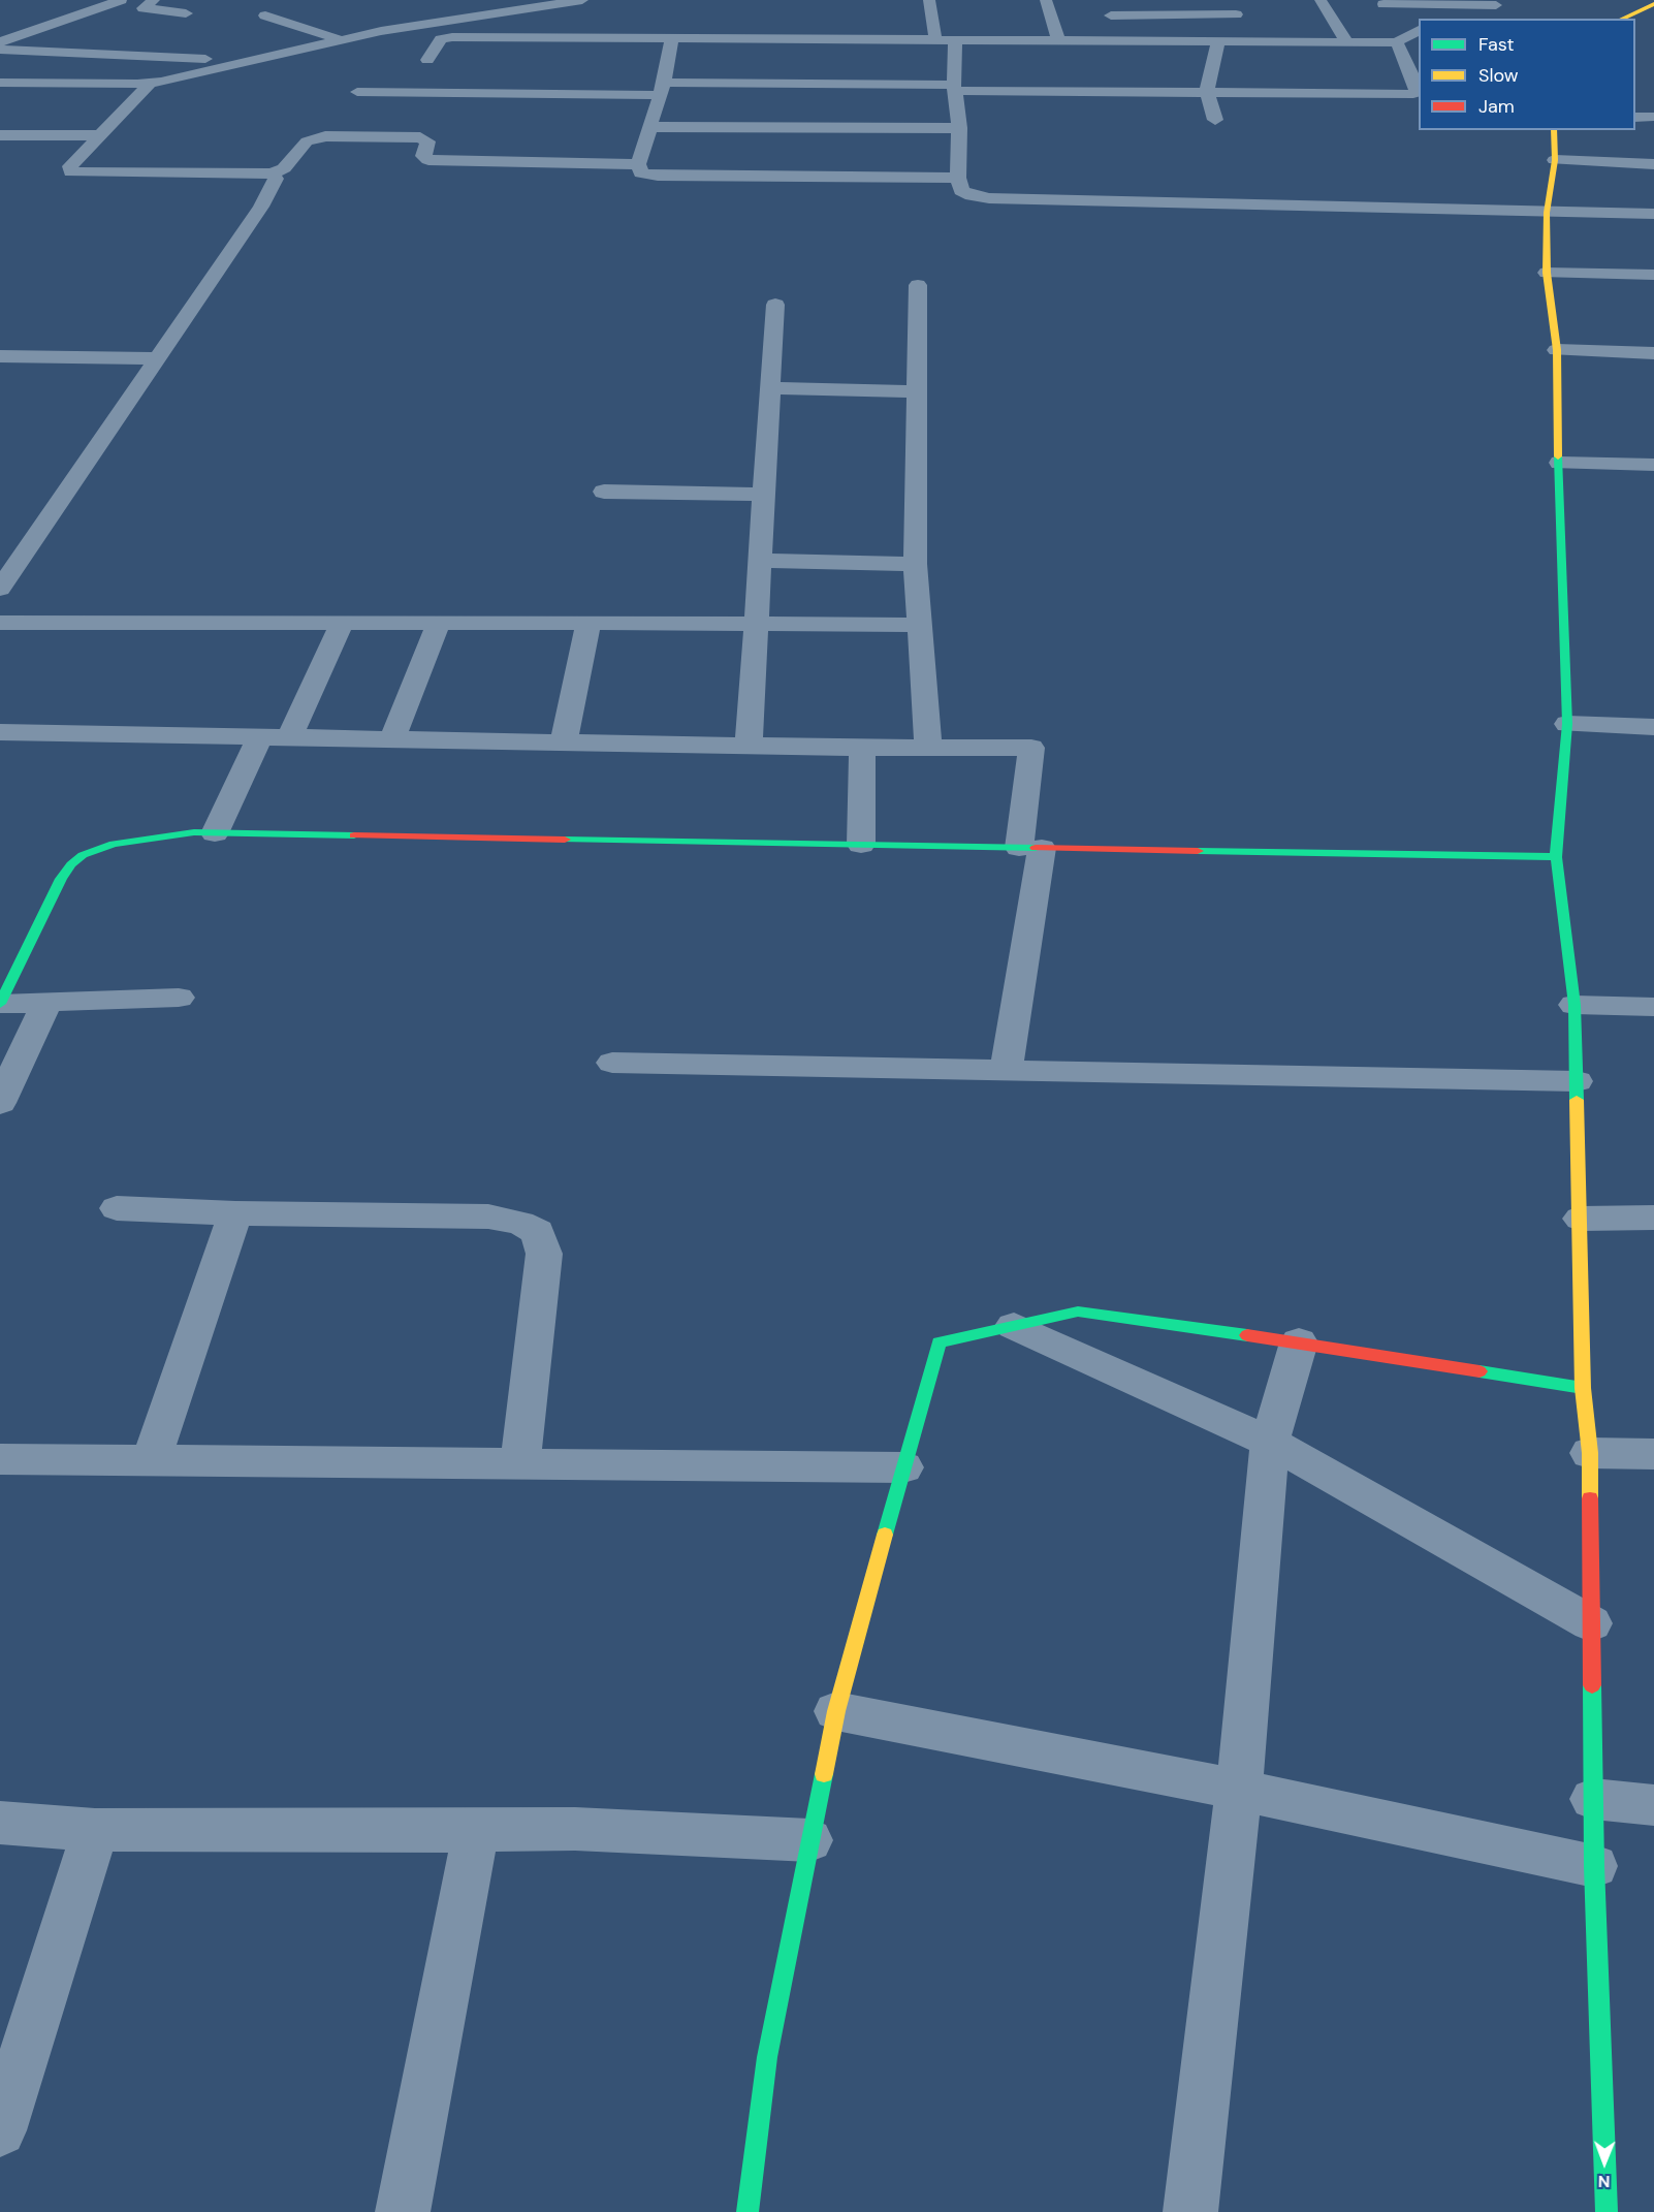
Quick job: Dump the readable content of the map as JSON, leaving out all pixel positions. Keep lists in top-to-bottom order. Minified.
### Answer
{"legend":["Fast","Slow","Jam"],"north":"bottom"}
